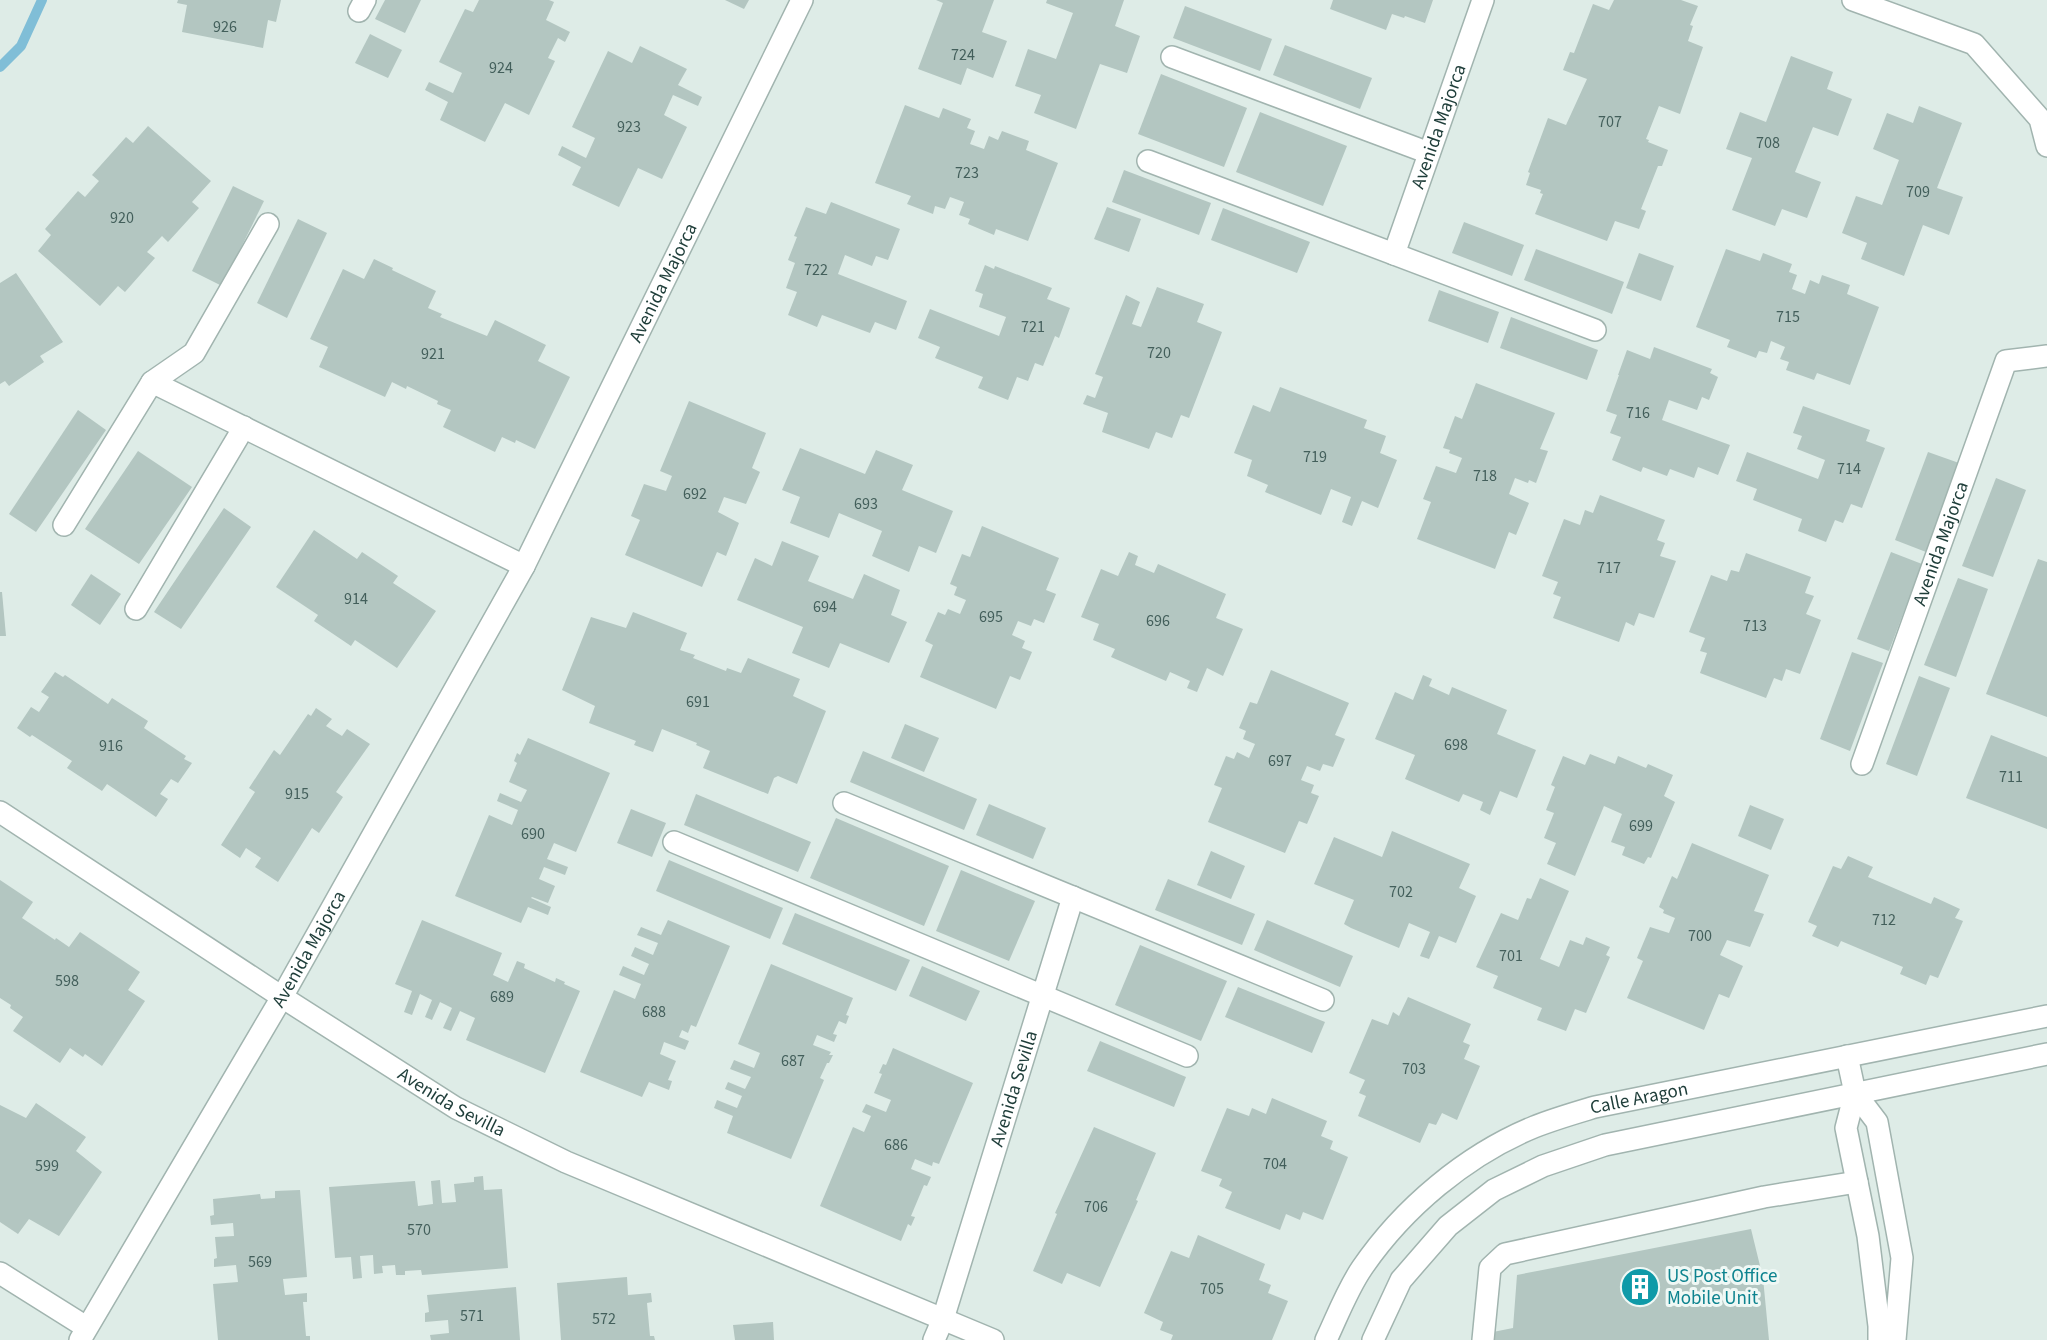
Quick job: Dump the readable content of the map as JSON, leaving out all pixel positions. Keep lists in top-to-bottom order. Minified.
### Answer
{"streets":{"street":["Avenida Majorca","Avenida Sevilla","Calle Aragon"]},"crossings":[["Avenida Majorca","Avenida Sevilla"]],"places":{"building":["US Post Office Mobile Unit"]},"house_numbers":["926","724","924","707","923","708","723","709","920","722","715","721","720","921","716","719","714","718","692","693","717","914","694","695","696","713","691","698","916","697","711","915","699","690","702","712","700","701","598","689","688","687","703","686","704","599","706","570","569","705","571","572"]}
